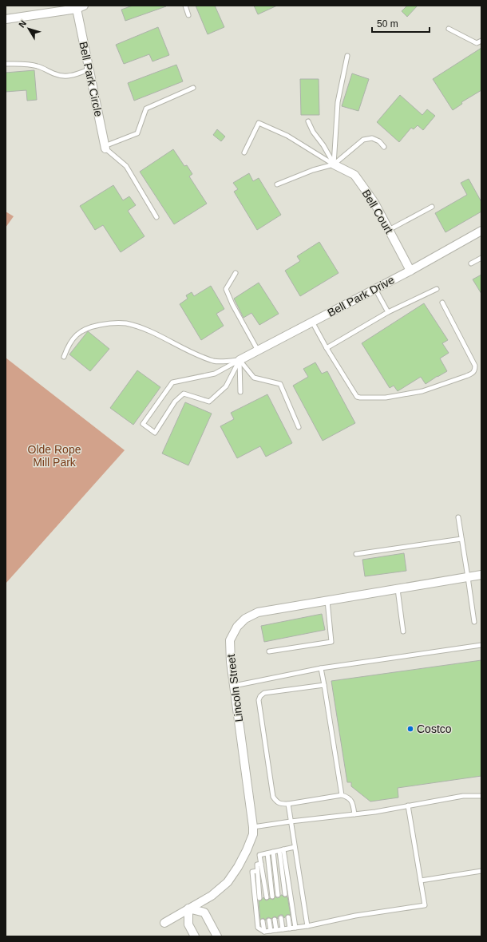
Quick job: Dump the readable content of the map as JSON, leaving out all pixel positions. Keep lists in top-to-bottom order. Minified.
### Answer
{"streets":{"street":["Bell Park Circle","Bell Court","Bell Park Drive","Lincoln Street"]},"crossings":[["Bell Court","Bell Park Drive"]],"parks":["Olde Rope Mill Park"],"places":["Costco"],"scale_bar":"50 m","north":"top left"}
